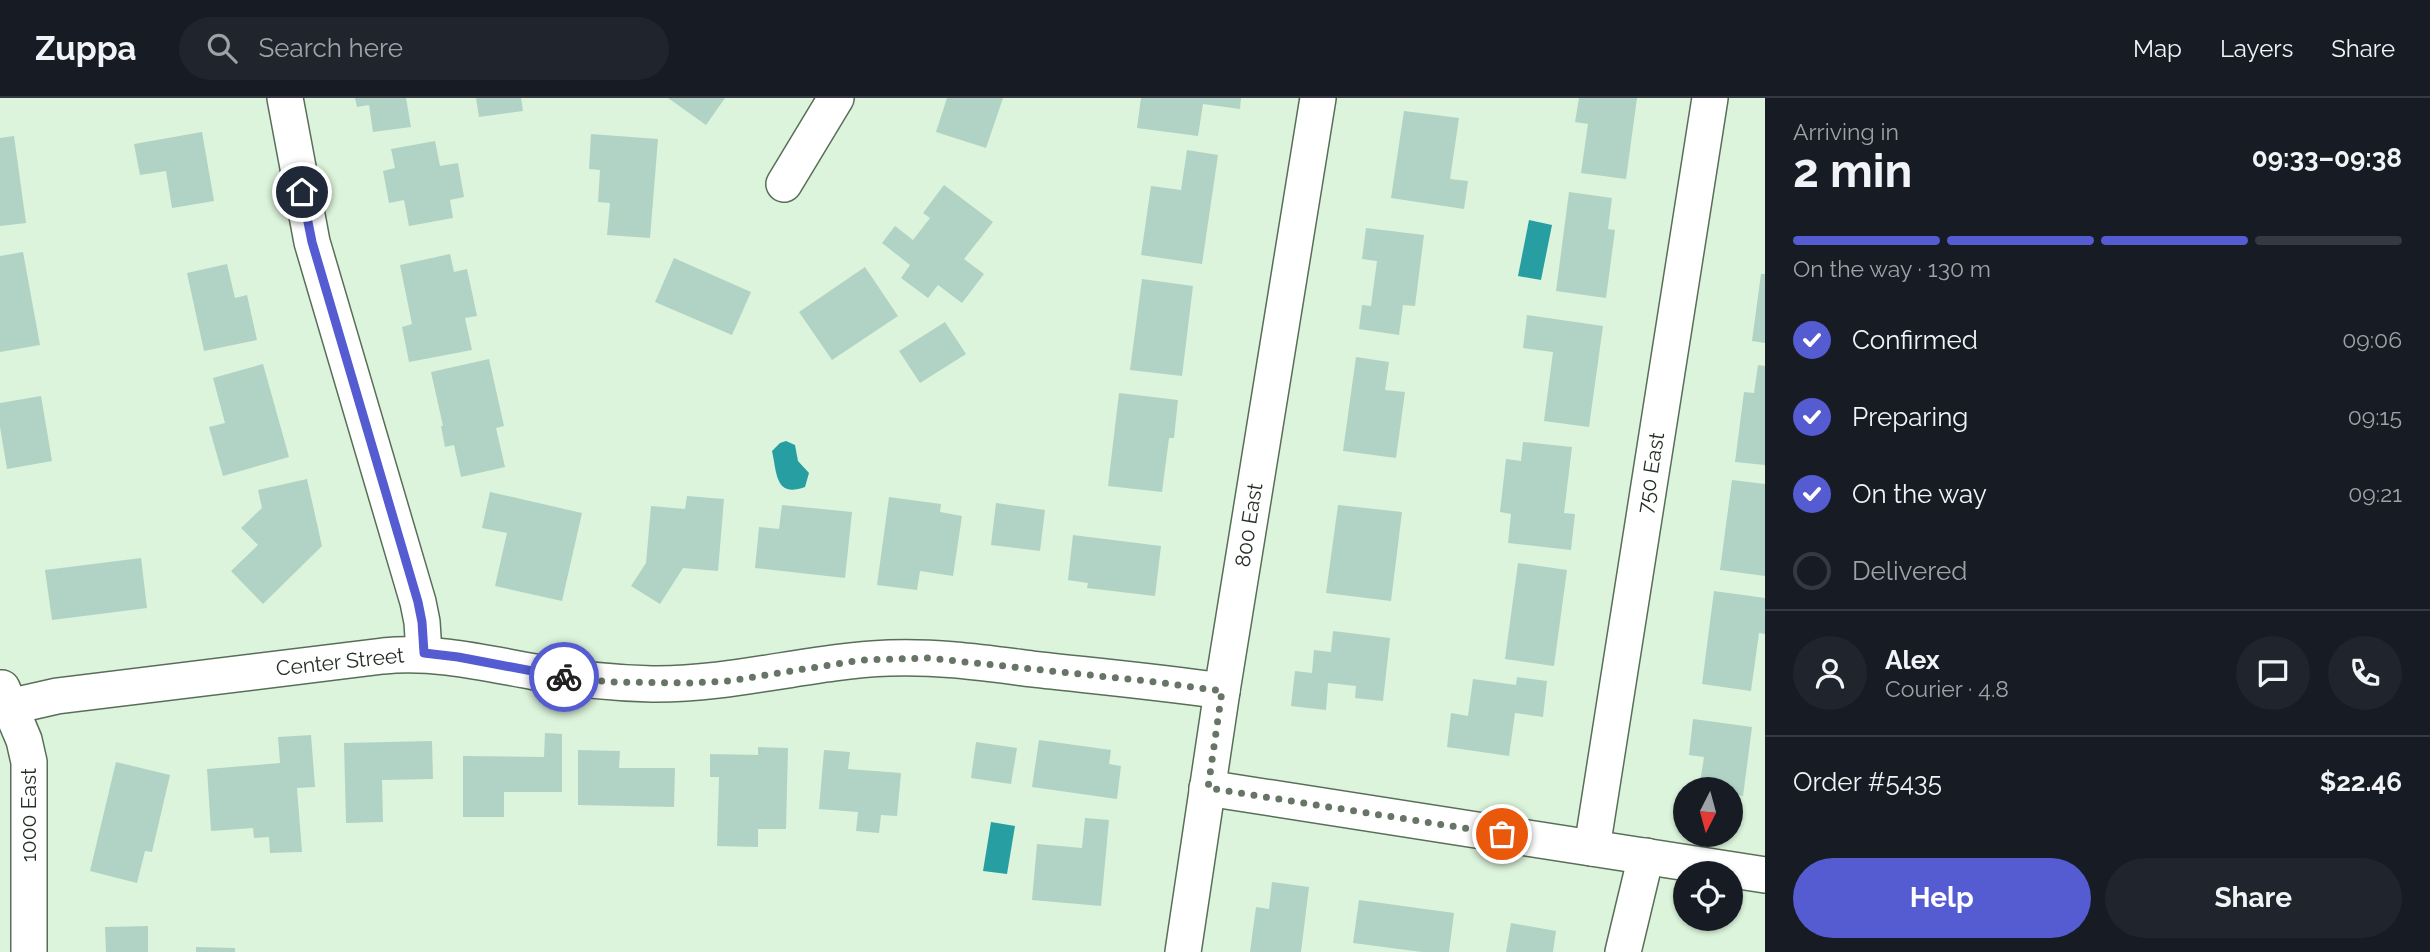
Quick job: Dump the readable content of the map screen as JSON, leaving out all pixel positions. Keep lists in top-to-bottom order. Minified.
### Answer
{"streets":{"street":["750 East","800 East","Center Street","1000 East"]},"crossings":[["800 East","Center Street"],["Center Street","1000 East"]],"north":"bottom","page":{"header":"Zuppa","search":"Search here","nav":["Map","Layers","Share"],"heading":["2 min","Arriving in","09:33–09:38"],"panel":["Alex","Courier · 4.8","Order #5435","$22.46"],"bar":"On the way · 130 m","list":[["Confirmed","09:06"],["Preparing","09:15"],["On the way","09:21"],"Delivered"],"buttons":["Help","Share"]}}
